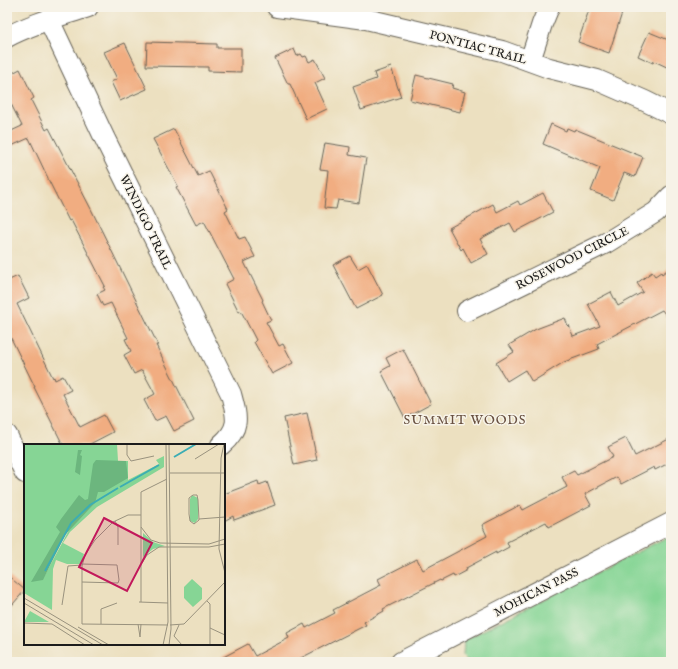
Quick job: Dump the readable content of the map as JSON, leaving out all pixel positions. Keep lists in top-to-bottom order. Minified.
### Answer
{"streets":{"street":["PONTIAC TRAIL","WINDIGO TRAIL","ROSEWOOD CIRCLE","MOHICAN PASS"]},"districts":["SUMMIT WOODS"]}
